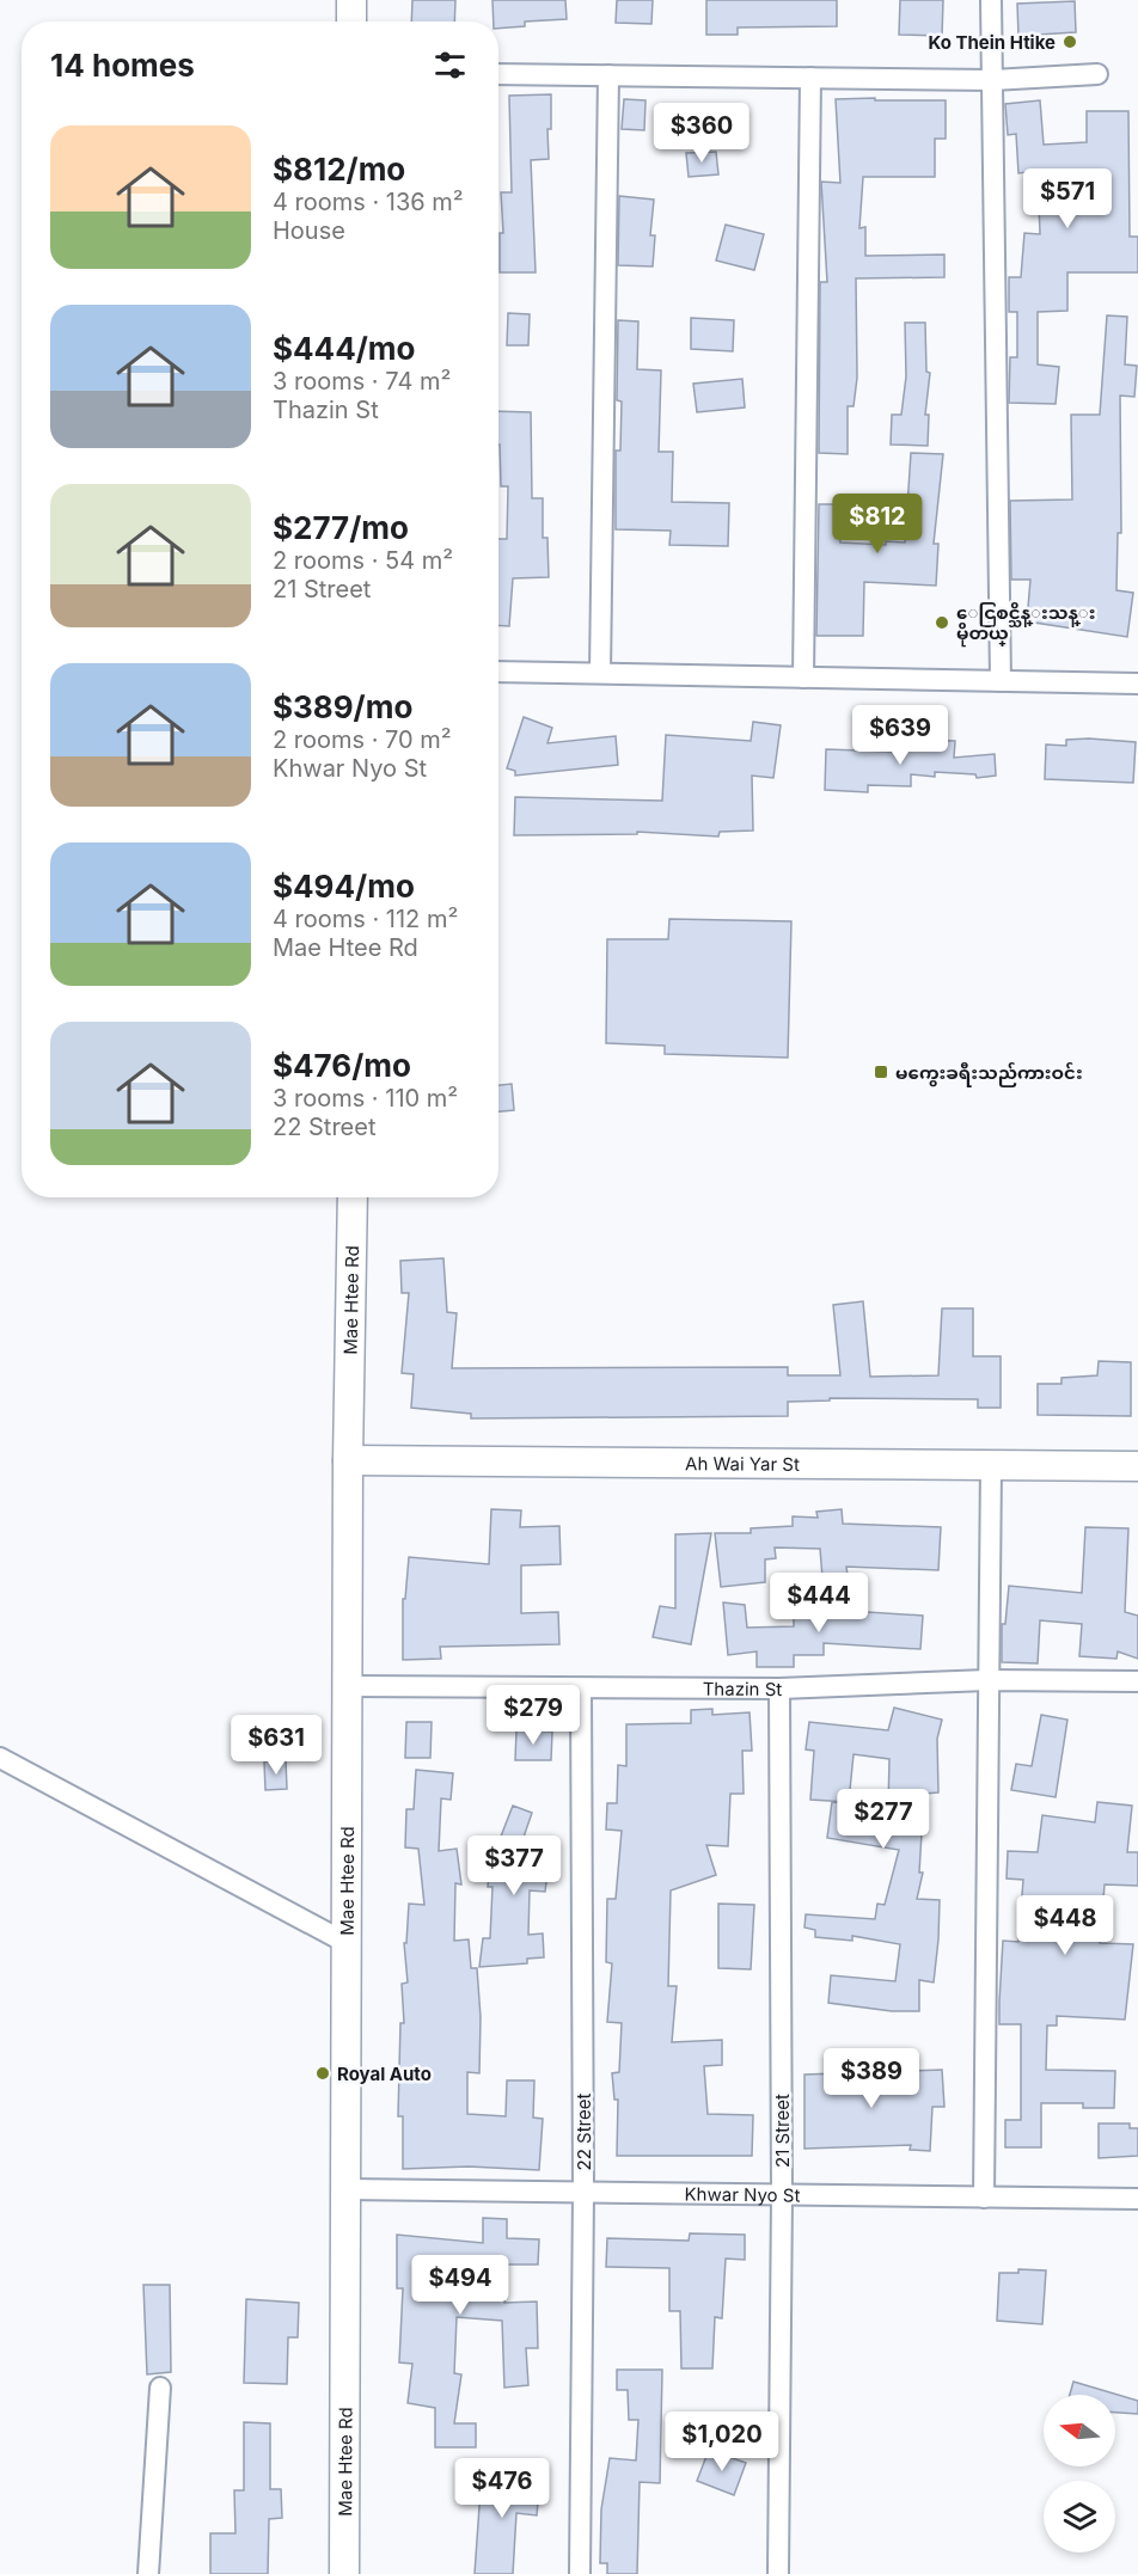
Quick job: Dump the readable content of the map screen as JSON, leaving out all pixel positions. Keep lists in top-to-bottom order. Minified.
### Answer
{"streets":{"street":["Mae Htee Rd","Ah Wai Yar St","Thazin St","21 Street","22 Street","Khwar Nyo St"]},"crossings":[["Mae Htee Rd","Ah Wai Yar St"],["Mae Htee Rd","Thazin St"],["Mae Htee Rd","Khwar Nyo St"],["Thazin St","21 Street"],["Thazin St","22 Street"],["21 Street","Khwar Nyo St"],["22 Street","Khwar Nyo St"]],"places":{"other":["Ko Thein Htike","ေငြစင္သိန္းသန္း မိုတယ္","Royal Auto"],"transit":["မကွေးခရီးသည်ကားဝင်း"]},"north":"left","page":{"heading":"14 homes","price":["$360","$571","$812","$639","$444","$279","$631","$277","$377","$448","$389","$494","$1,020","$476"],"list":[{"name":"$812/mo","note":"4 rooms · 136 m² · House"},{"name":"$444/mo","note":"3 rooms · 74 m² · Thazin St"},{"name":"$277/mo","note":"2 rooms · 54 m² · 21 Street"},{"name":"$389/mo","note":"2 rooms · 70 m² · Khwar Nyo St"},{"name":"$494/mo","note":"4 rooms · 112 m² · Mae Htee Rd"},{"name":"$476/mo","note":"3 rooms · 110 m² · 22 Street"}]}}
